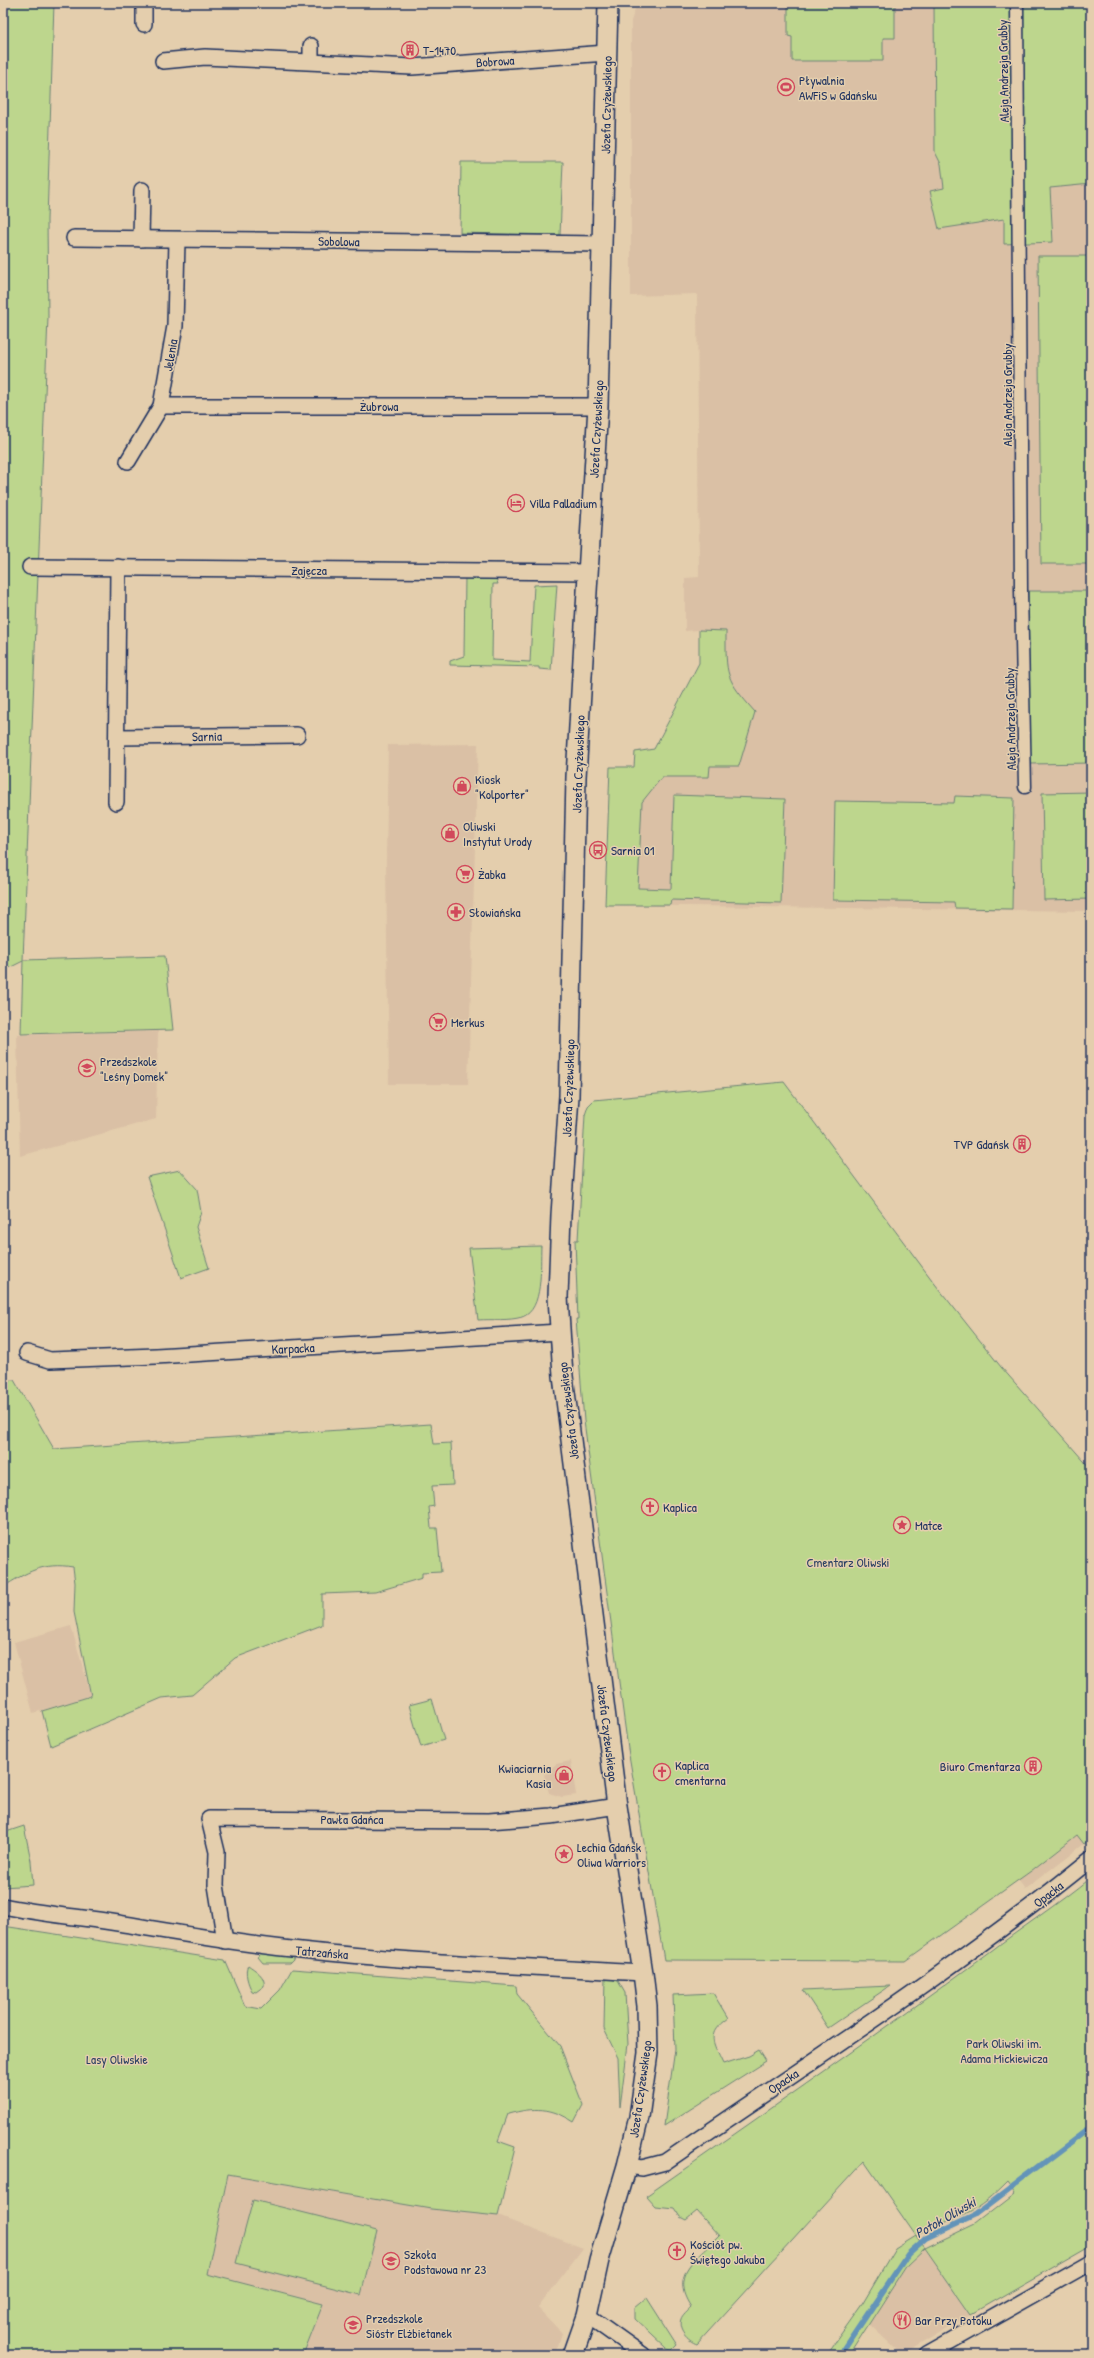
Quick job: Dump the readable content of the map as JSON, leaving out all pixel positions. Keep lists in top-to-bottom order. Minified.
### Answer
{"streets":{"street":["Bobrowa","Aleja Andrzeja Grubby","Józefa Czyżewskiego","Sobolowa","Jelenia","Żubrowa","Zajęcza","Sarnia","Karpacka","Pawła Gdańca","Opacka","Tatrzańska"]},"crossings":[["Bobrowa","Józefa Czyżewskiego"],["Józefa Czyżewskiego","Sobolowa"],["Józefa Czyżewskiego","Żubrowa"],["Józefa Czyżewskiego","Zajęcza"],["Józefa Czyżewskiego","Karpacka"],["Józefa Czyżewskiego","Pawła Gdańca"],["Józefa Czyżewskiego","Opacka"],["Józefa Czyżewskiego","Tatrzańska"],["Sobolowa","Jelenia"],["Jelenia","Żubrowa"],["Pawła Gdańca","Tatrzańska"]],"water":["Potok Oliwski"],"parks":["Cmentarz Oliwski","Park Oliwski im. Adama Mickiewicza","Lasy Oliwskie"],"places":{"building":["T-1470","TVP Gdańsk","Biuro Cmentarza"],"sports":["Pływalnia AWFiS w Gdańsku"],"hotel":["Villa Palladium"],"shop":["Kiosk \"Kolporter\"","Oliwski Instytut Urody","Kwiaciarnia Kasia"],"bus stop":["Sarnia 01"],"supermarket":["Żabka","Merkus"],"pharmacy":["Słowiańska"],"school or university":["Przedszkole \"Leśny Domek\"","Szkoła Podstawowa nr 23","Przedszkole Sióstr Elżbietanek"],"church":["Kaplica","Kaplica cmentarna","Kościół pw. Świętego Jakuba"],"place":["Matce","Lechia Gdańsk Oliwa Warriors"],"restaurant":["Bar Przy Potoku"]}}
